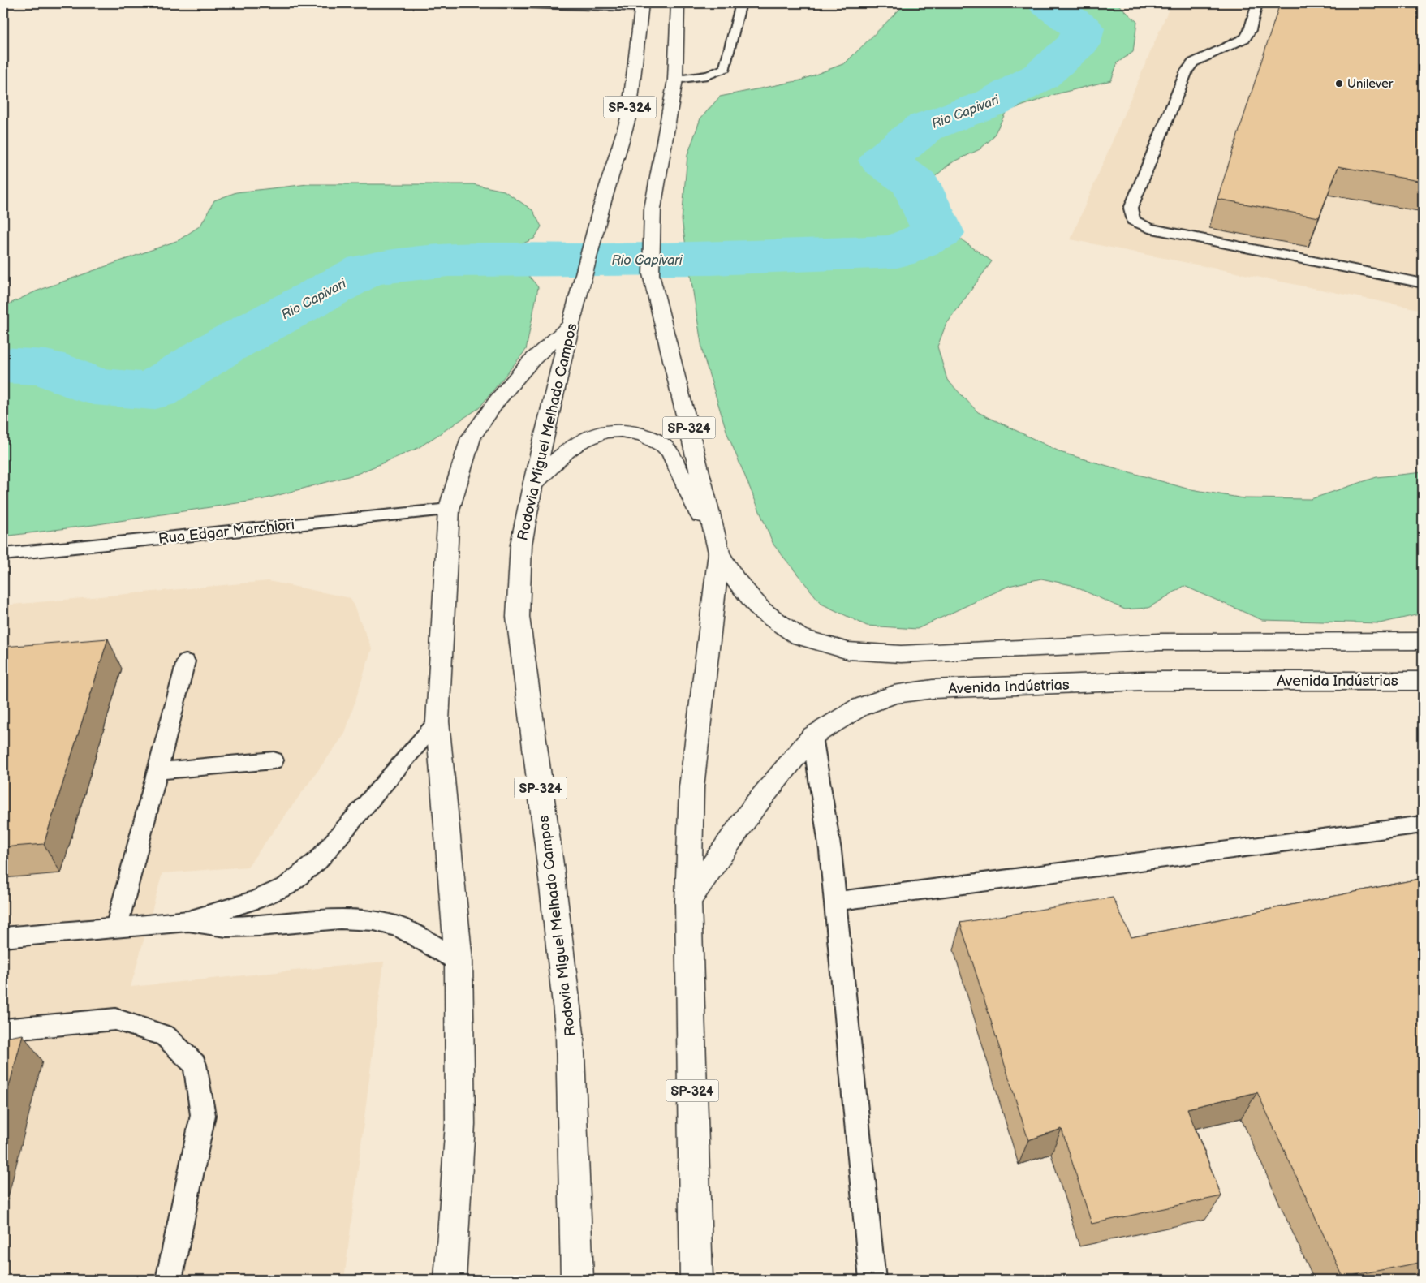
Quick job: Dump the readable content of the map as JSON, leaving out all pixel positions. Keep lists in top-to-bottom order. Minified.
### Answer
{"streets":{"main road":["SP-324","Rodovia Miguel Melhado Campos","Avenida Indústrias"],"lane":["Rua Edgar Marchiori"]},"crossings":[["SP-324","Avenida Indústrias"]],"water":["Rio Capivari"],"places":["Unilever"]}
